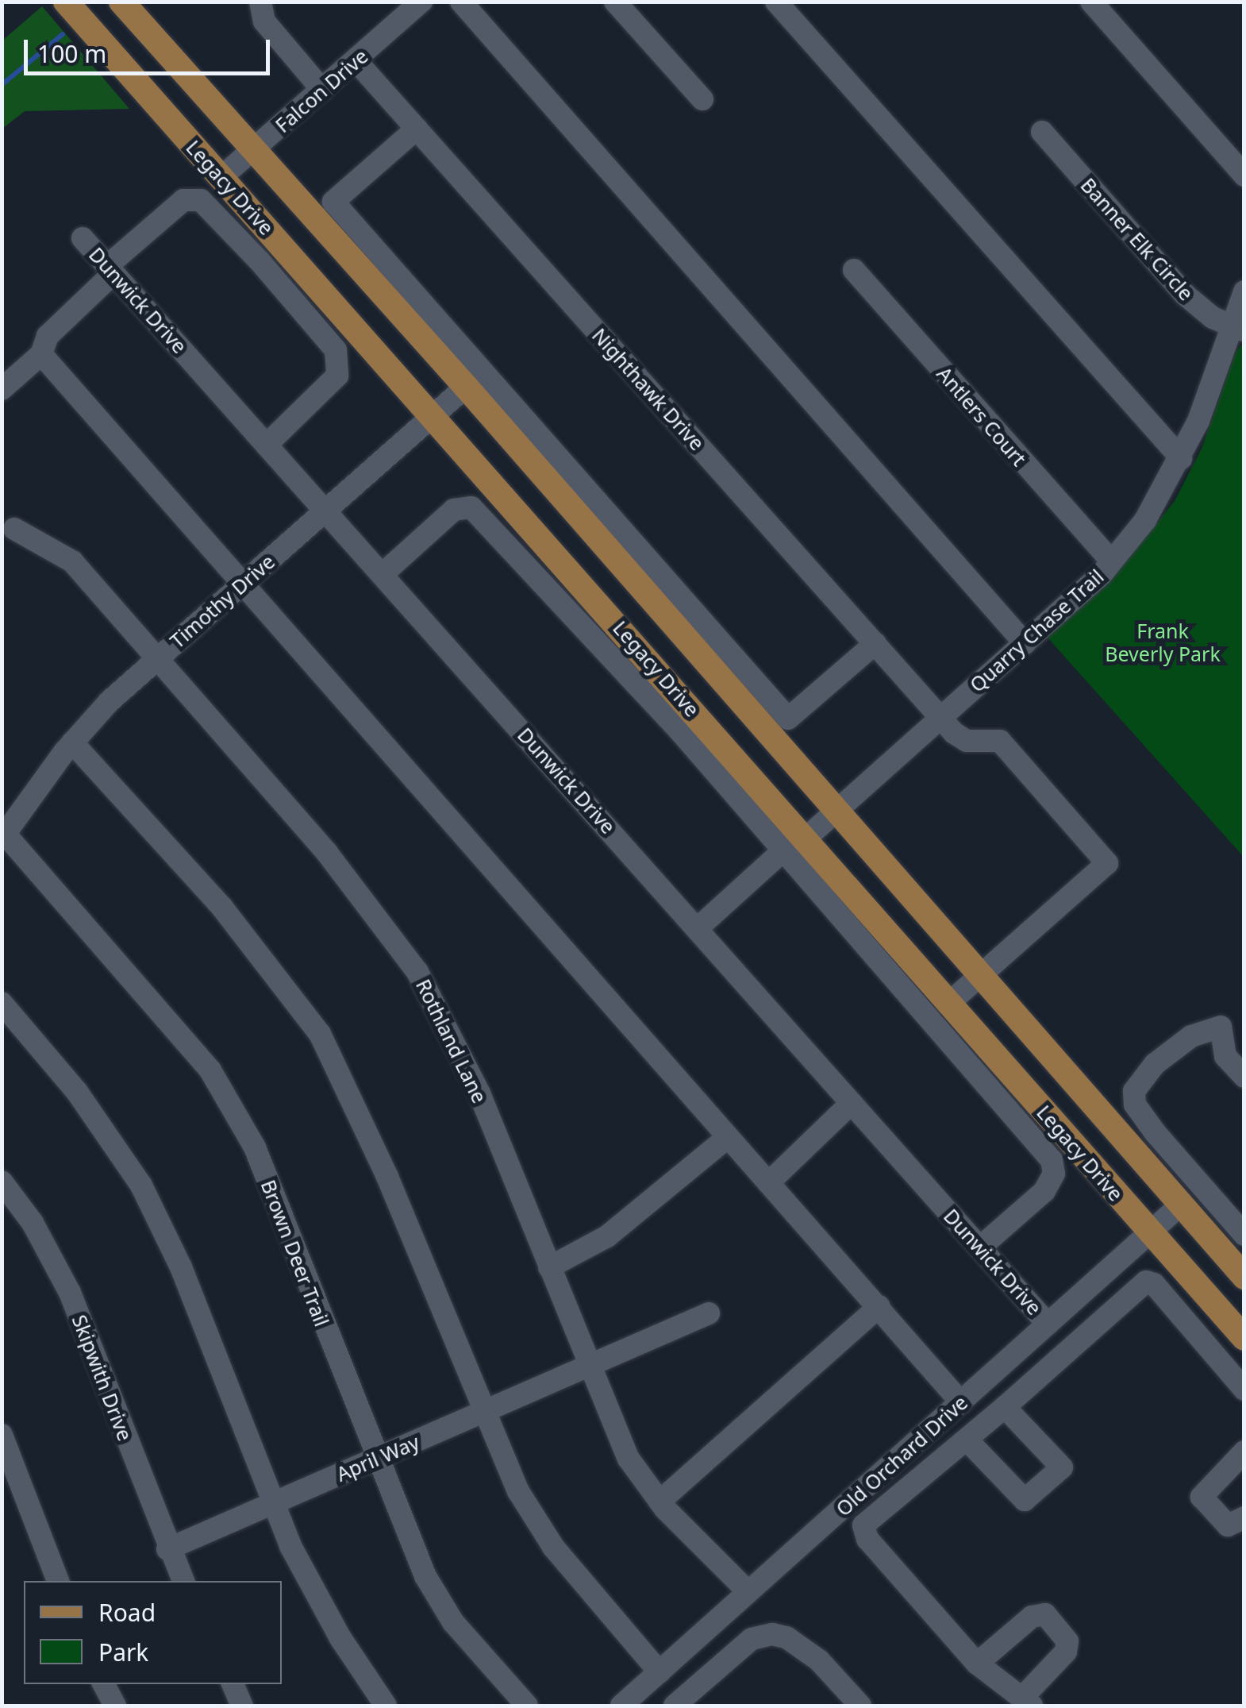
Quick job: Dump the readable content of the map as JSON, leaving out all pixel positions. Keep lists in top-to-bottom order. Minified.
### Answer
{"streets":{"main road":["Legacy Drive"],"street":["Falcon Drive","Banner Elk Circle","Dunwick Drive","Nighthawk Drive","Antlers Court","Timothy Drive","Quarry Chase Trail","Rothland Lane","Brown Deer Trail","Skipwith Drive","Old Orchard Drive","April Way"]},"crossings":[["Falcon Drive","Legacy Drive"],["Falcon Drive","Nighthawk Drive"],["Legacy Drive","Nighthawk Drive"],["Legacy Drive","Timothy Drive"],["Legacy Drive","Quarry Chase Trail"],["Legacy Drive","Old Orchard Drive"],["Banner Elk Circle","Quarry Chase Trail"],["Dunwick Drive","Timothy Drive"],["Dunwick Drive","Old Orchard Drive"],["Nighthawk Drive","Quarry Chase Trail"],["Antlers Court","Quarry Chase Trail"],["Timothy Drive","Rothland Lane"],["Timothy Drive","Brown Deer Trail"],["Rothland Lane","Old Orchard Drive"],["Rothland Lane","April Way"],["Brown Deer Trail","April Way"],["Skipwith Drive","April Way"]],"parks":["Frank Beverly Park"],"legend":["Road","Park"],"scale_bar":"100 m"}
